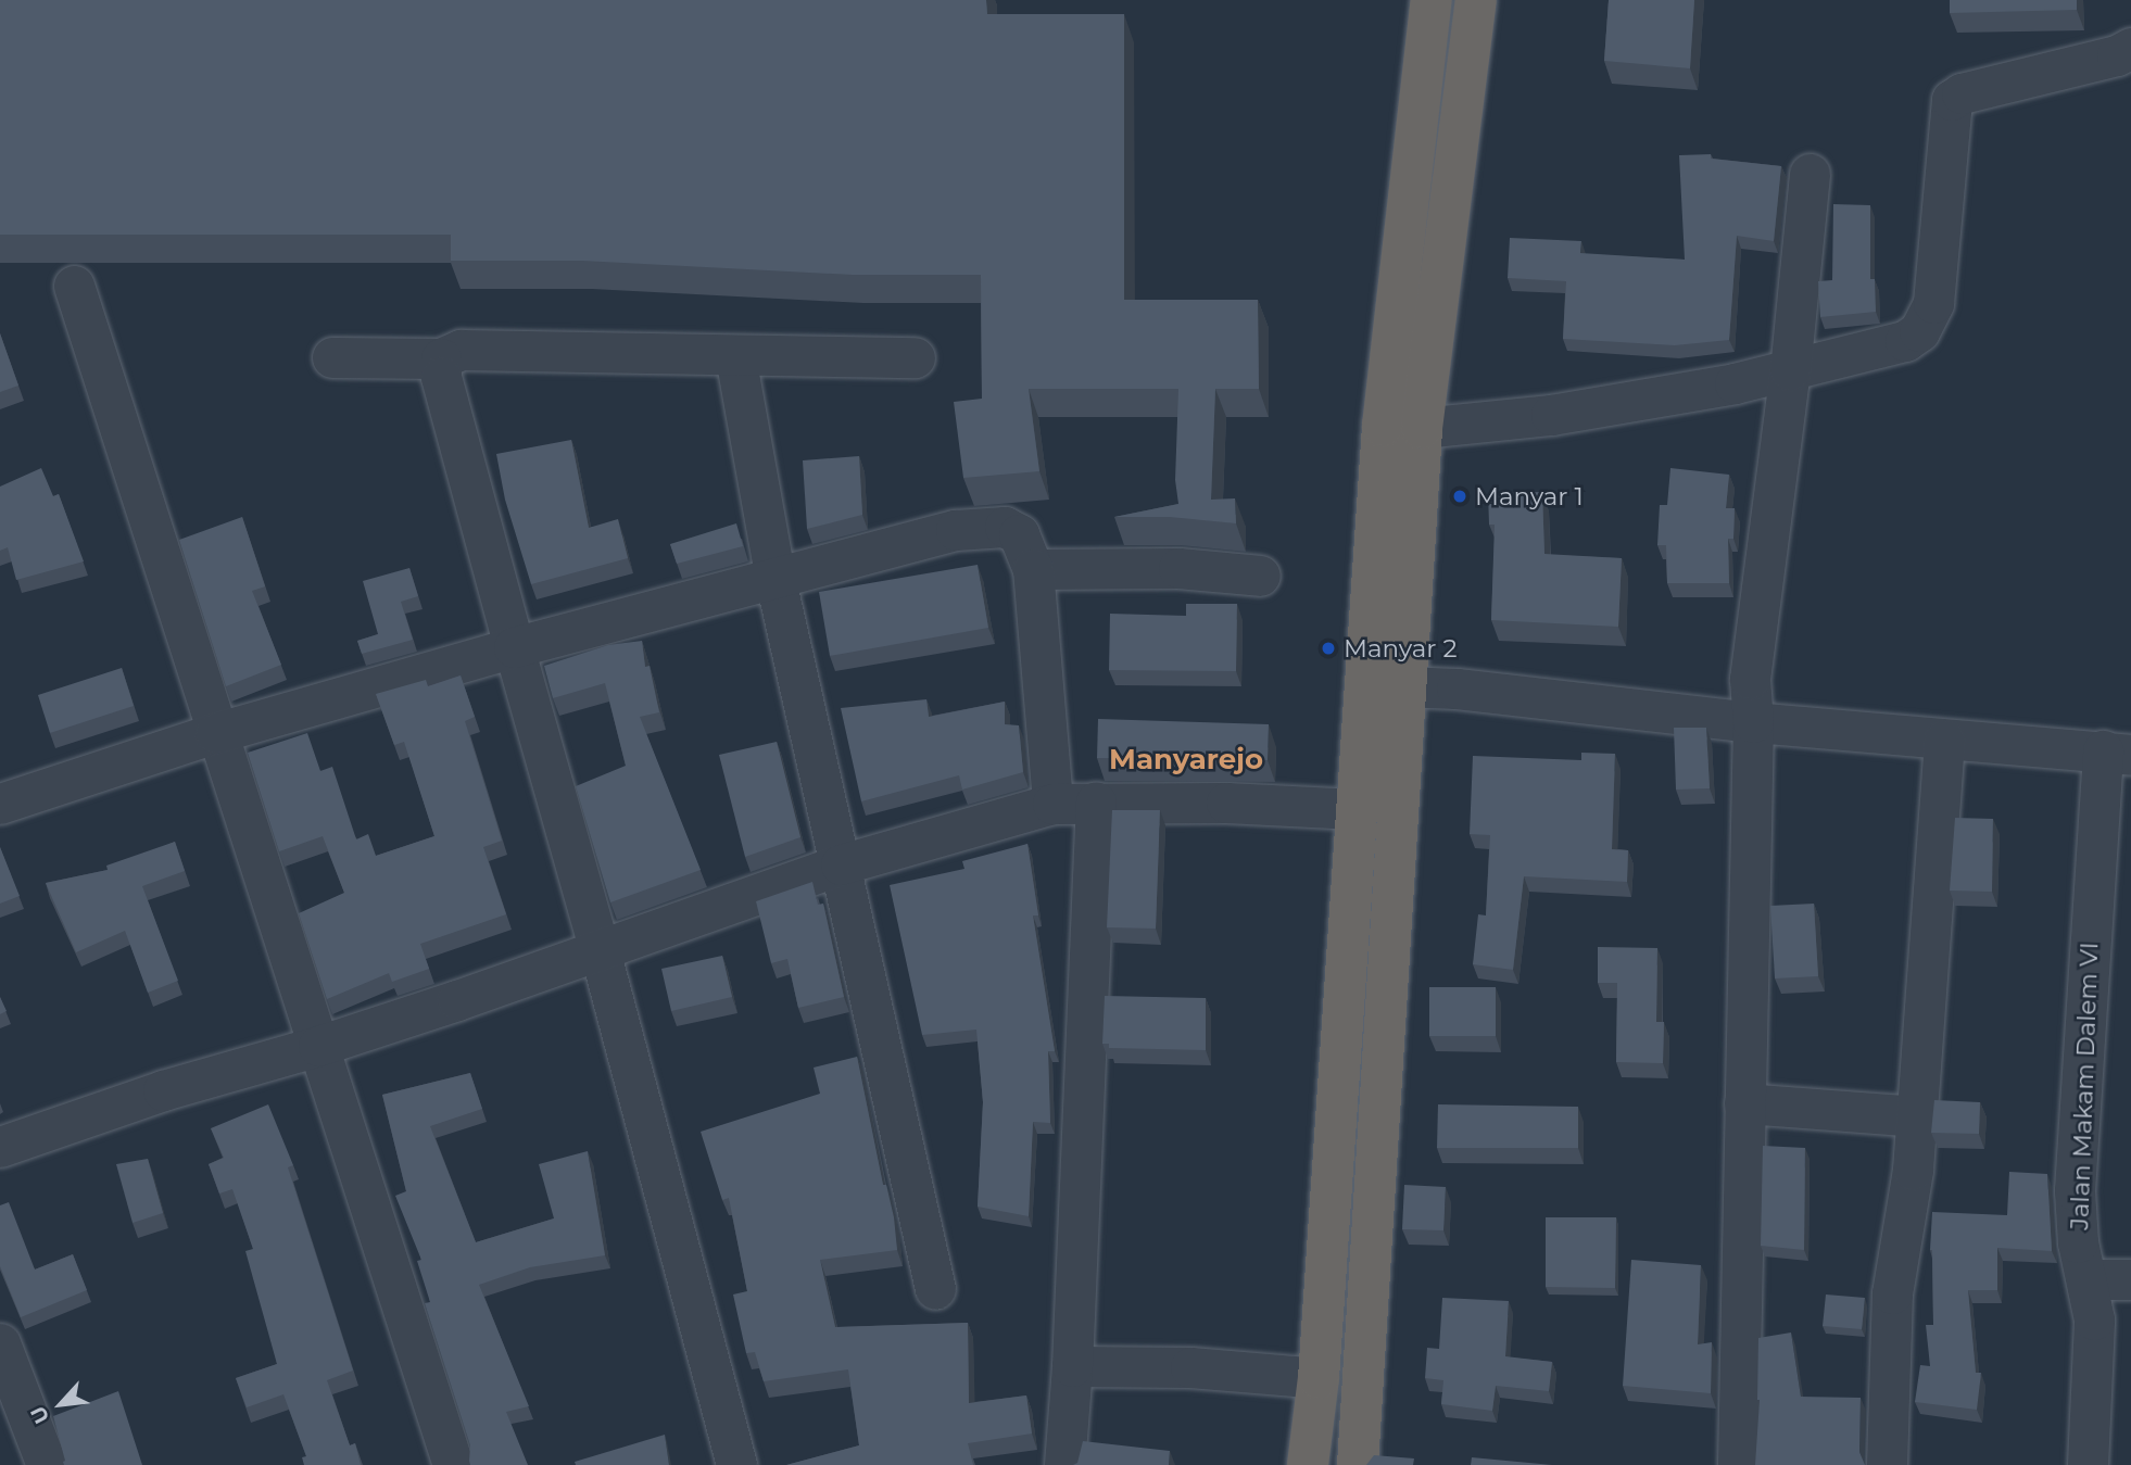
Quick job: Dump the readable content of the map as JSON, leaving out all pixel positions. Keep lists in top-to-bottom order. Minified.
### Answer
{"streets":{"street":["Jalan Makam Dalem VI"]},"districts":["Manyarejo"],"places":["Manyar 1","Manyar 2"],"north":"bottom left"}
